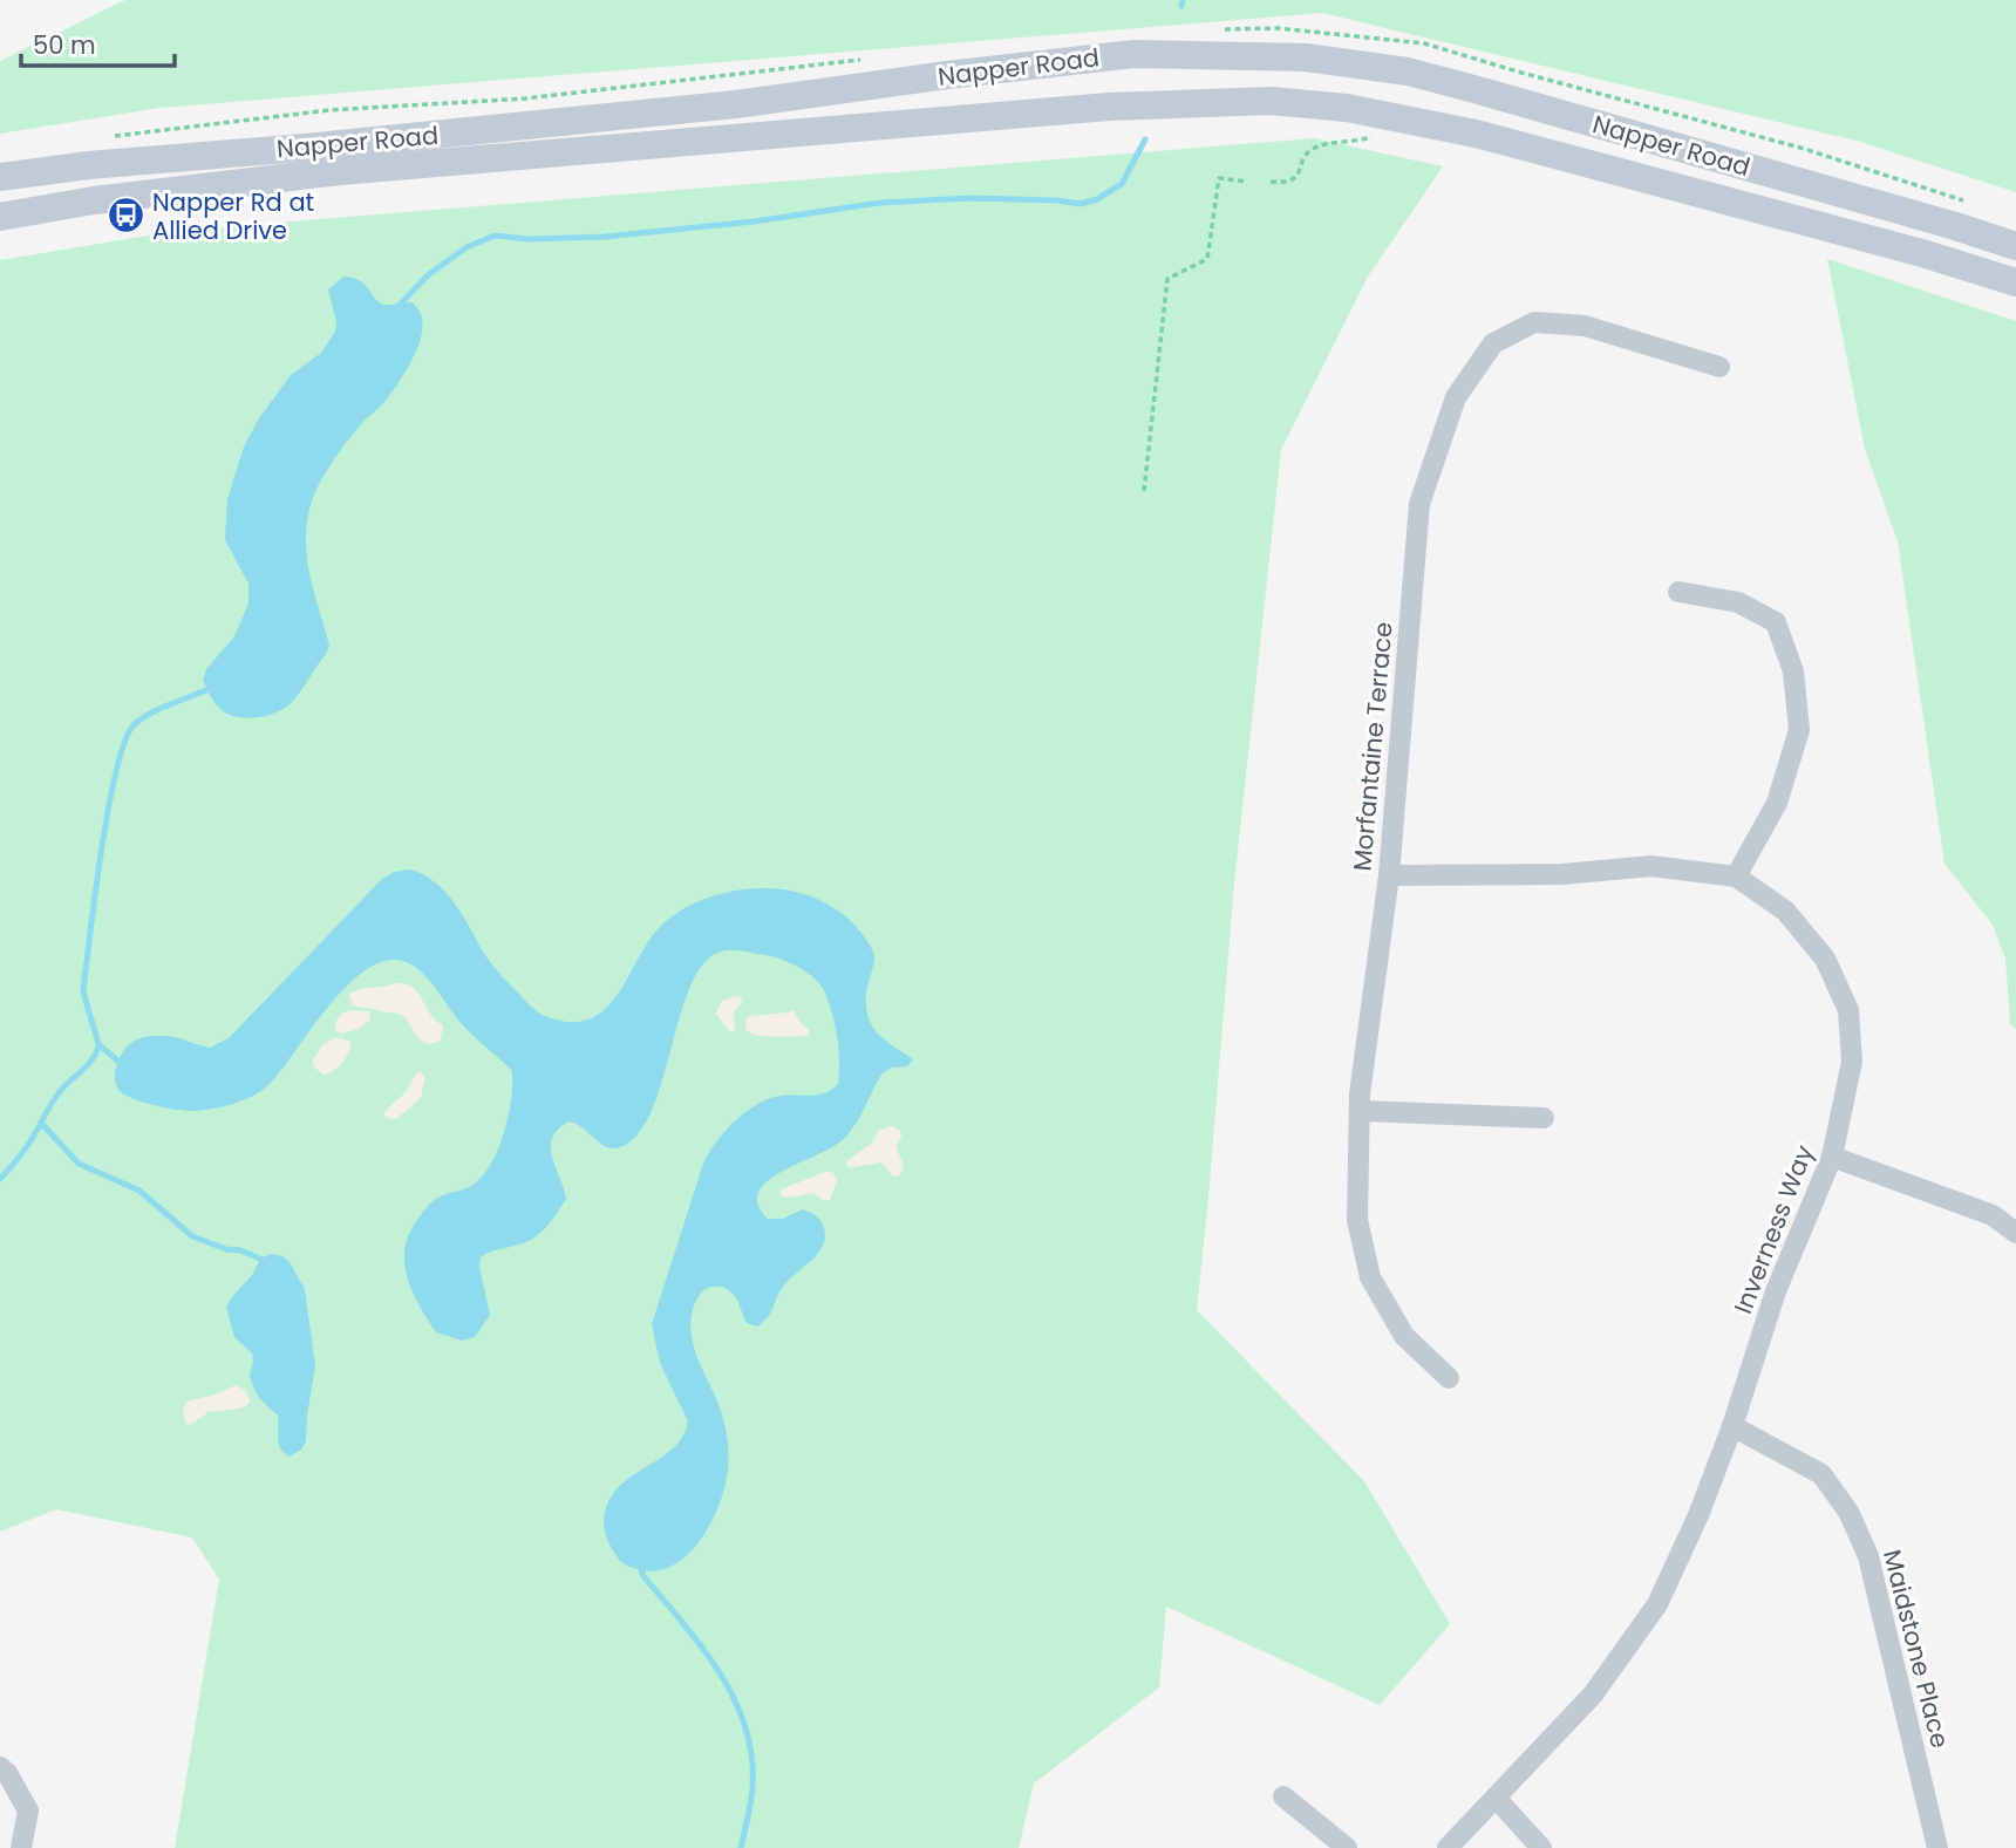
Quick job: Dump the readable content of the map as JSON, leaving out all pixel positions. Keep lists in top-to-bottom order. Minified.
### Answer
{"streets":{"main road":["Napper Road"],"street":["Morfantaine Terrace","Inverness Way","Maidstone Place"]},"crossings":[["Morfantaine Terrace","Inverness Way"],["Inverness Way","Maidstone Place"]],"places":{"bus stop":["Napper Rd at Allied Drive"]},"scale_bar":"50 m"}
